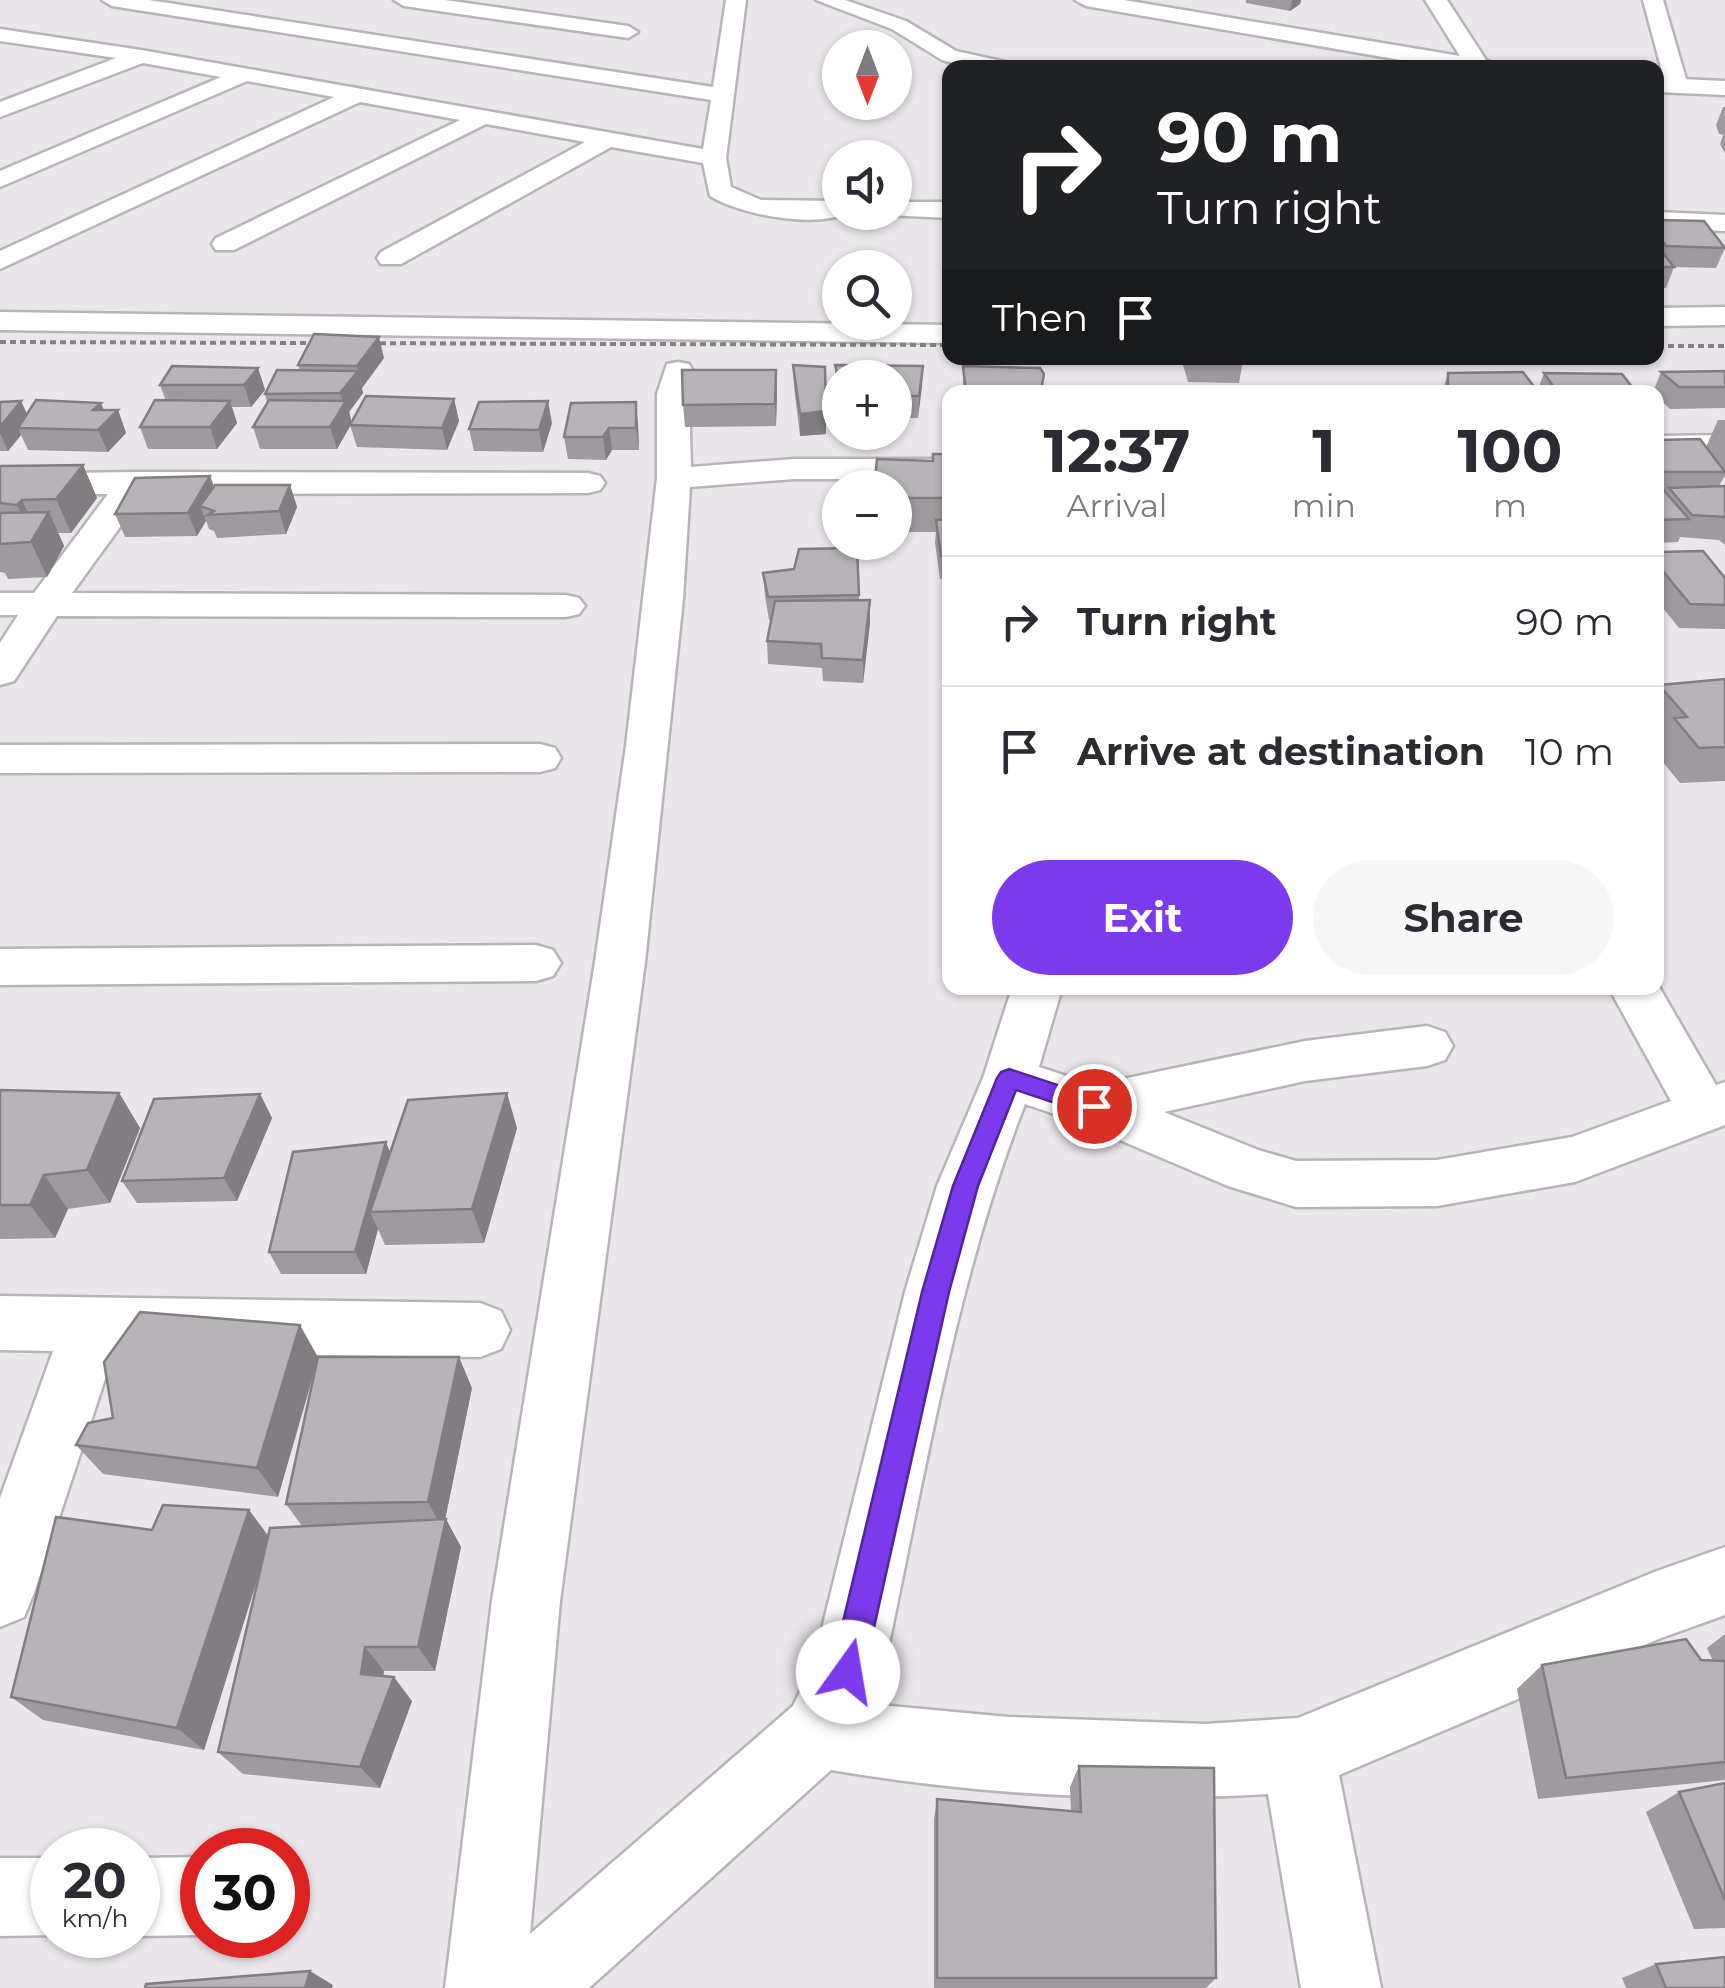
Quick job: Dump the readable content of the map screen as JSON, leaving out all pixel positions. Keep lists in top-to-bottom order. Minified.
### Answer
{"north":"bottom","page":{"map_buttons":["+","−"],"turn":["90 m","Turn right"],"then":"Then","eta":["12:37","Arrival","1","min","100","m"],"list":[{"name":"Turn right","value":"90 m"},{"name":"Arrive at destination","value":"10 m"}],"buttons":["Exit","Share"],"speed":"20 km/h","limit":"30"}}
